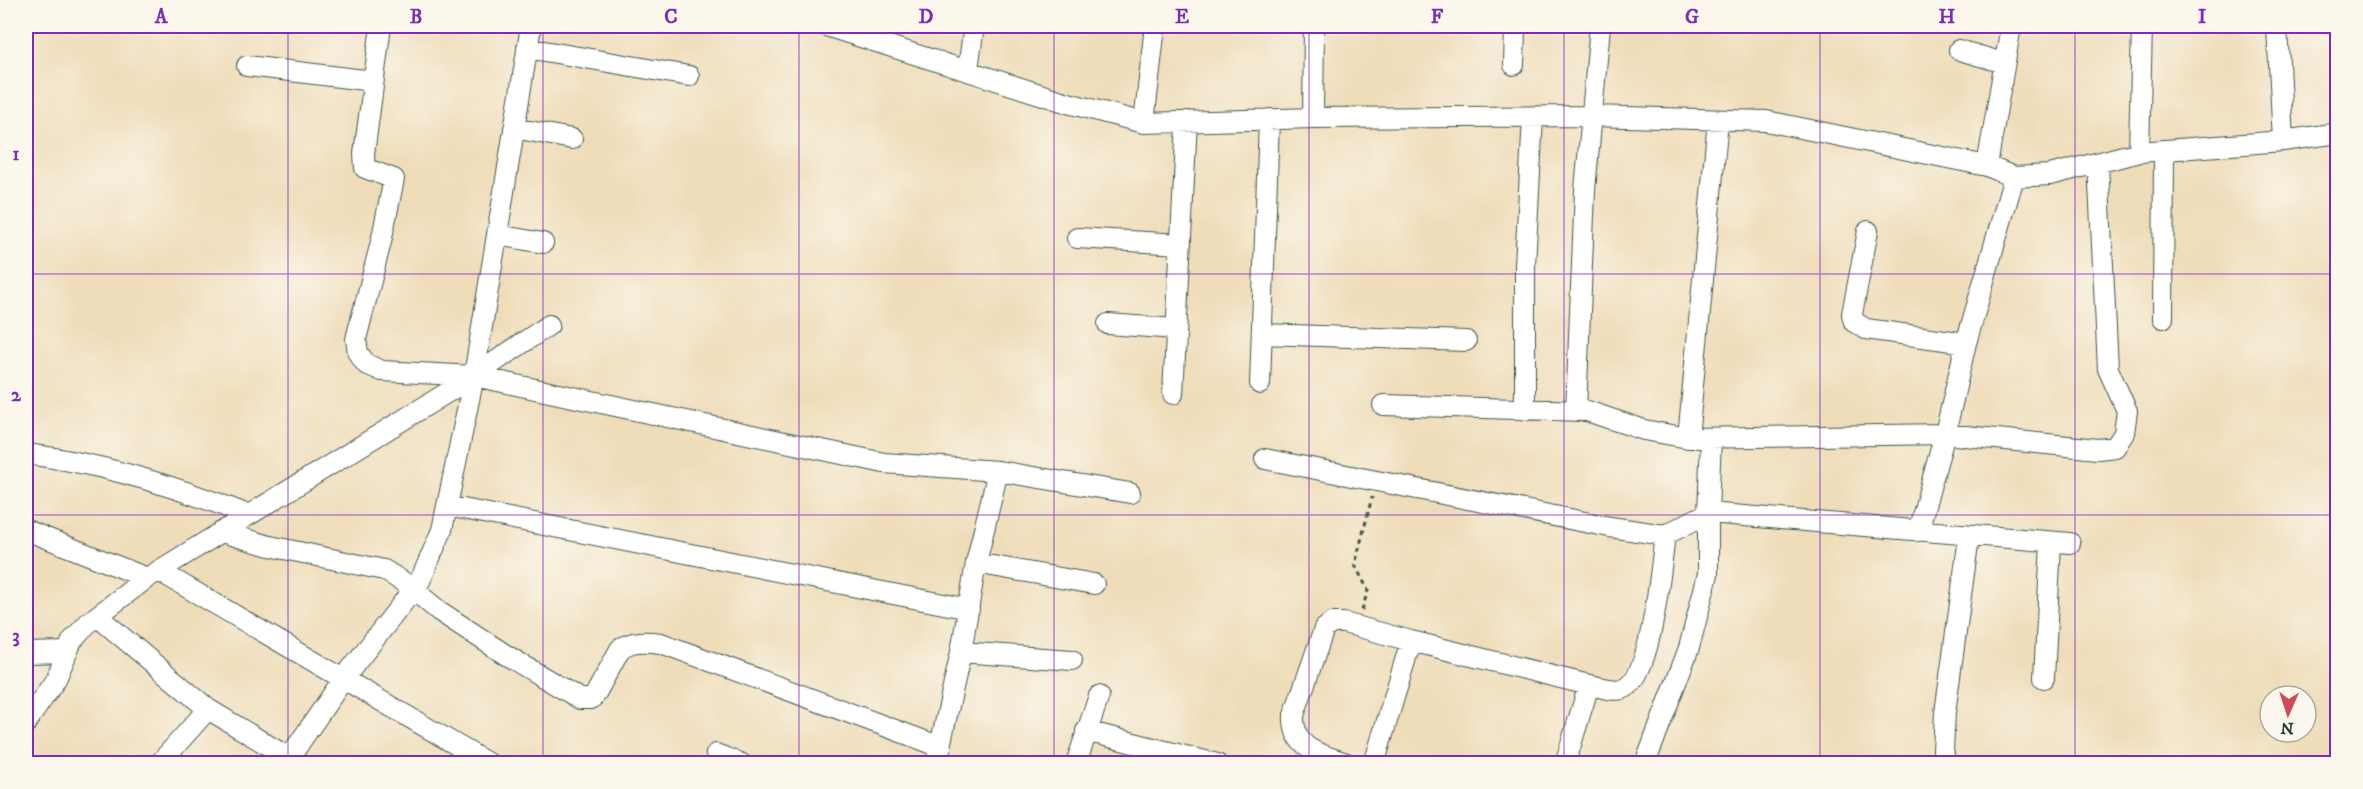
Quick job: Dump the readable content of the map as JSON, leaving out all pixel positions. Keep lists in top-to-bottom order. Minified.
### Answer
{"north":"bottom","grid":{"columns":["A","B","C","D","E","F","G","H","I"],"rows":["1","2","3"]}}
